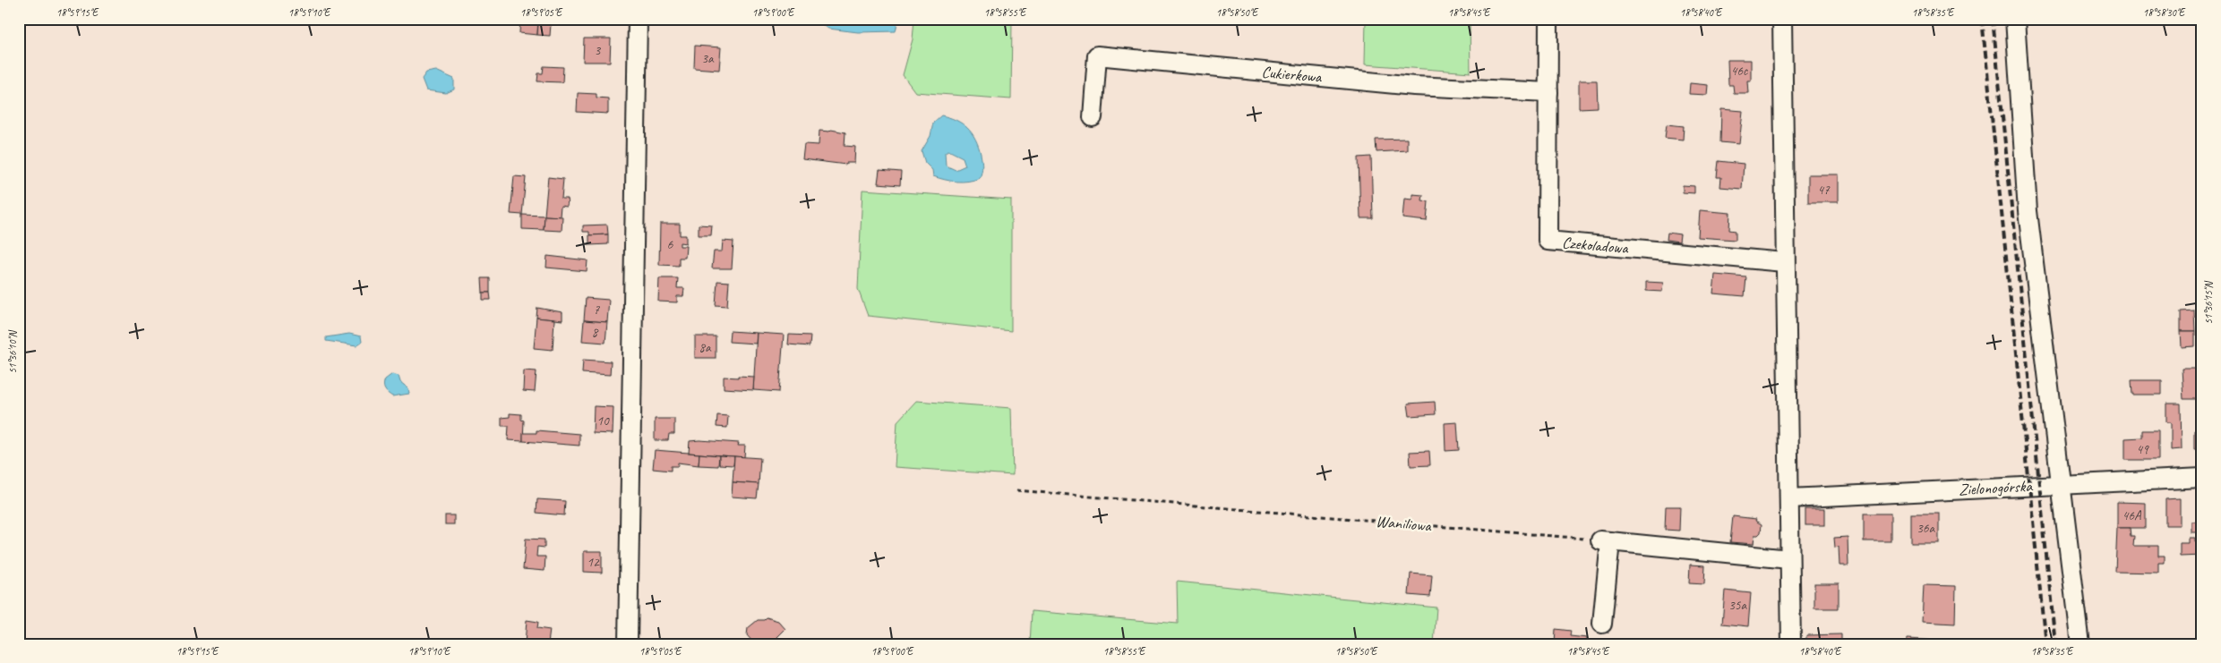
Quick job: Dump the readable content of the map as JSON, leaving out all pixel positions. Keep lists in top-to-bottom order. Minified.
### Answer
{"streets":{"street":["Cukierkowa","Czekoladowa","Zielonogórska"],"path":["Waniliowa"]},"crossings":[["Cukierkowa","Czekoladowa"]],"house_numbers":["3","3a","46c","47","6","7","8","8a","10","49","46A","36a","12","35a"],"coordinates":["18°59'15\"E","18°59'10\"E","18°59'05\"E","18°59'00\"E","18°58'55\"E","18°58'50\"E","18°58'45\"E","18°58'40\"E","18°58'35\"E","18°58'30\"E","51°36'15\"N","51°36'10\"N"]}
